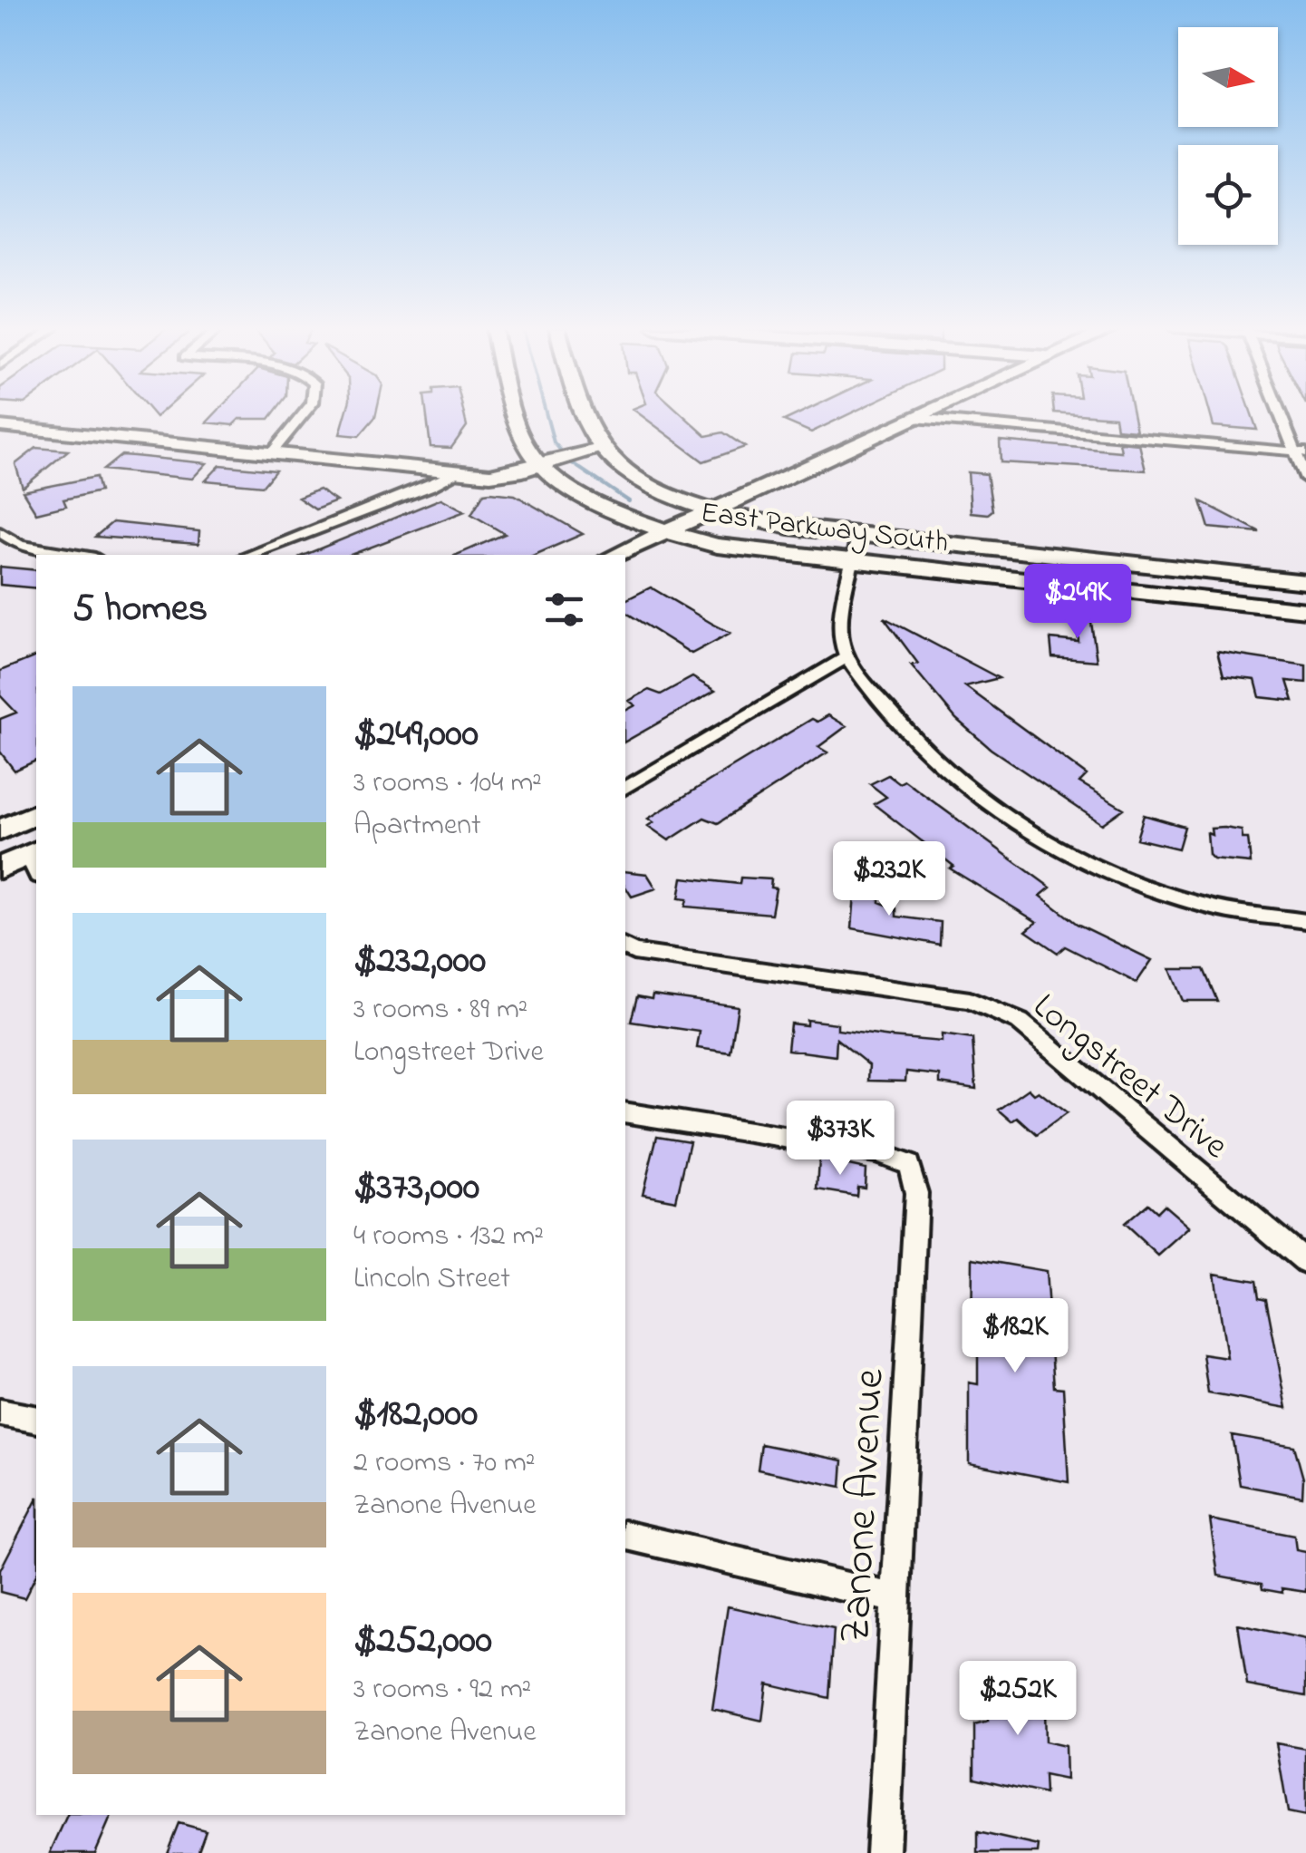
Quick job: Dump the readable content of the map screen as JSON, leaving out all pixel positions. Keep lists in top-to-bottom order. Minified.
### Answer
{"streets":{"main road":["East Parkway South"],"street":["Longstreet Drive","Zanone Avenue"]},"north":"right","page":{"heading":"5 homes","price":["$249K","$232K","$373K","$182K","$252K"],"list":[{"name":"$249,000","note":"3 rooms · 104 m² · Apartment"},{"name":"$232,000","note":"3 rooms · 89 m² · Longstreet Drive"},{"name":"$373,000","note":"4 rooms · 132 m² · Lincoln Street"},{"name":"$182,000","note":"2 rooms · 70 m² · Zanone Avenue"},{"name":"$252,000","note":"3 rooms · 92 m² · Zanone Avenue"}]}}
